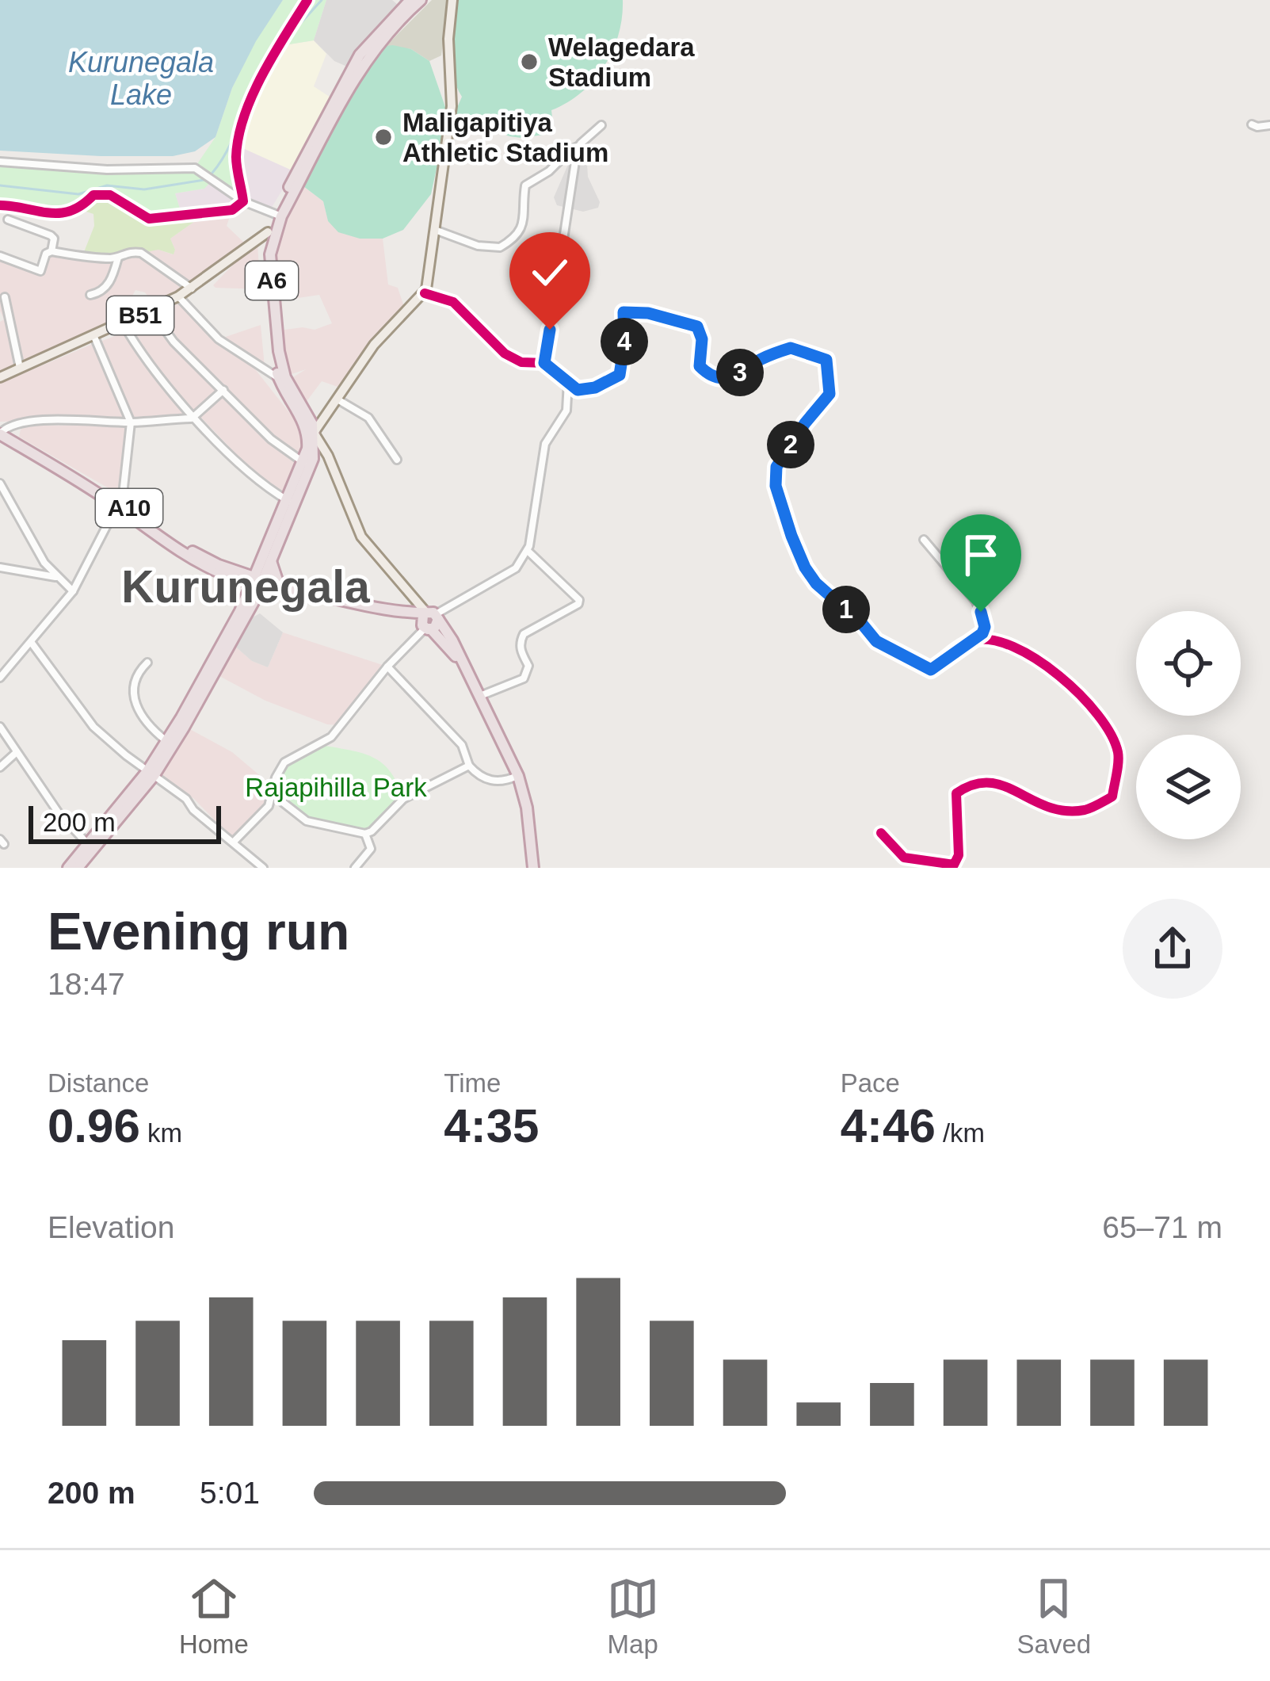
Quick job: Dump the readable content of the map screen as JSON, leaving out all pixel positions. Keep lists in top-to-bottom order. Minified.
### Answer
{"streets":{"highway":["A6","A10"],"main road":["B51"]},"crossings":[["A6","B51"],["A6","A10"]],"districts":["Kurunegala"],"water":["Kurunegala Lake"],"parks":["Rajapihilla Park"],"places":["Welagedara Stadium","Maligapitiya Athletic Stadium"],"scale_bar":"200 m","page":{"pins":["4","3","2","1"],"scale":"200 m","heading":["Evening run","18:47"],"stats":[["Distance","0.96 km"],["Time","4:35"],["Pace","4:46 /km"]],"chart":["Elevation","65–71 m"],"list":[{"name":"200 m","note":"5:01"}],"tabs":["Home","Map","Saved"]}}
